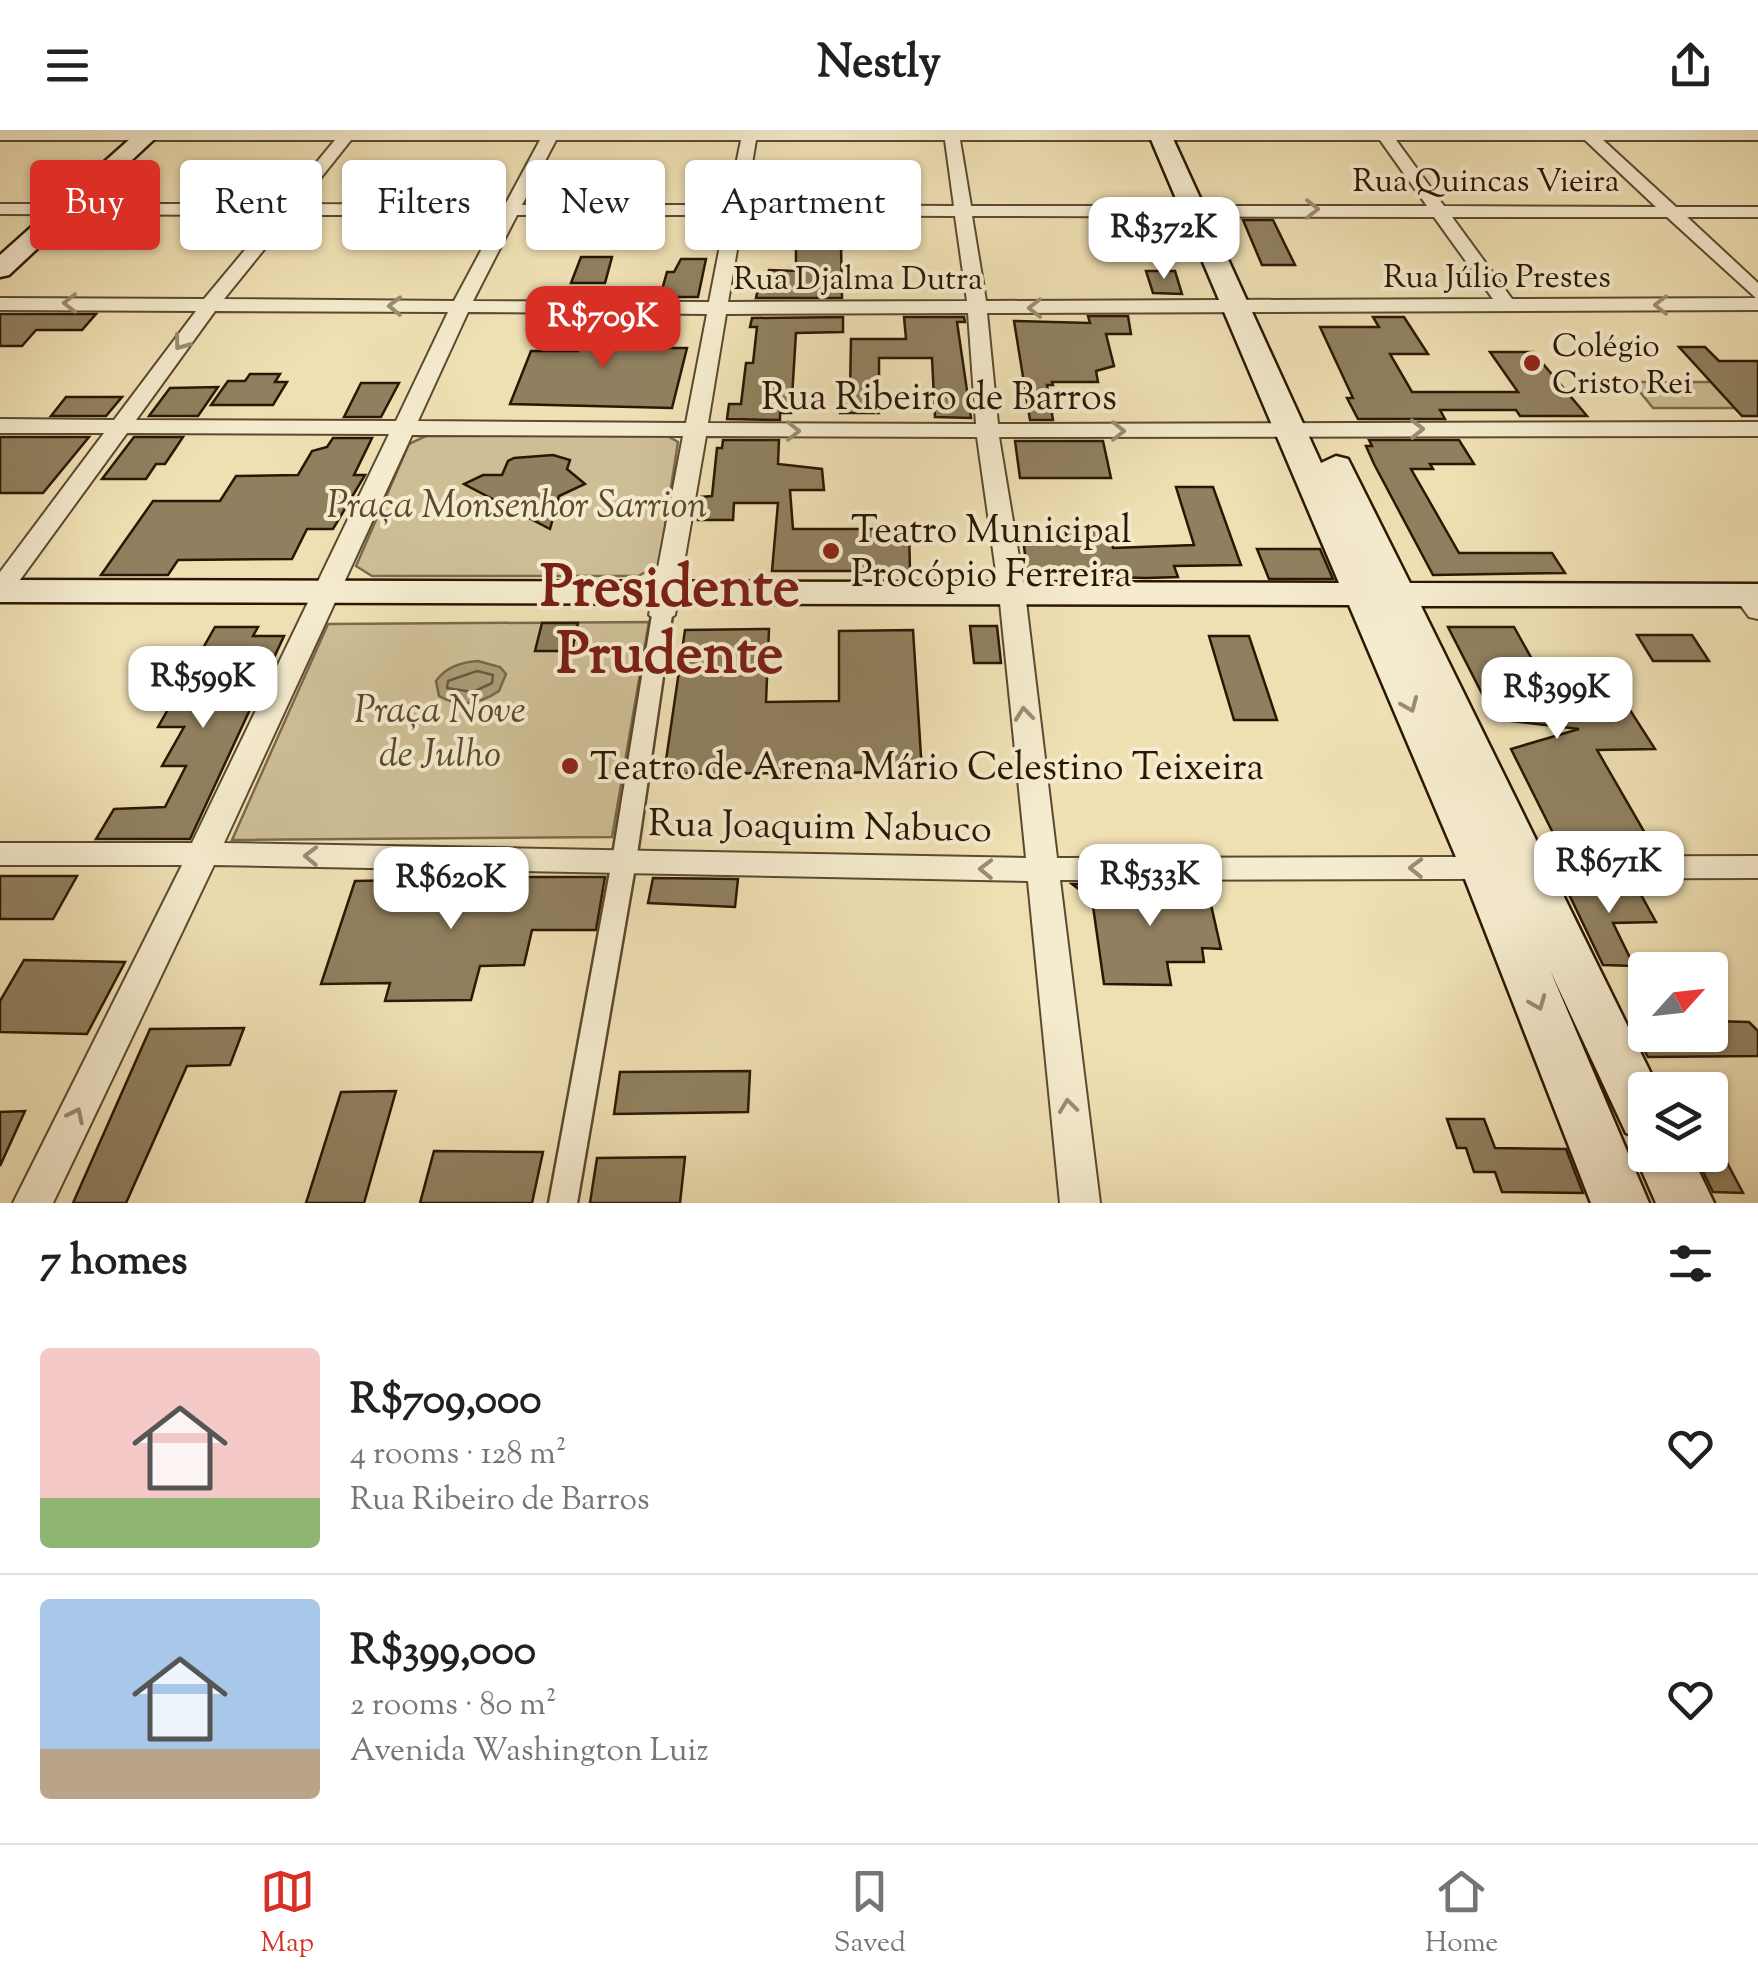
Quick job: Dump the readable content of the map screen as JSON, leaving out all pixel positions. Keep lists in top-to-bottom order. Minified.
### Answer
{"streets":{"street":["Rua Quincas Vieira","Rua Júlio Prestes","Rua Djalma Dutra","Rua Ribeiro de Barros","Rua Joaquim Nabuco"]},"crossings":[["Rua Júlio Prestes","Rua Djalma Dutra"]],"one_way":["Rua Ribeiro de Barros","Rua Joaquim Nabuco"],"districts":["Presidente Prudente"],"parks":["Praça Monsenhor Sarrion","Praça Nove de Julho"],"places":["Colégio Cristo Rei","Teatro Municipal Procópio Ferreira","Teatro de Arena Mário Celestino Teixeira"],"north":"top right","page":{"header":"Nestly","chip":["Buy","Rent","Filters","New","Apartment"],"price":["R$372K","R$709K","R$599K","R$399K","R$671K","R$533K","R$620K"],"heading":"7 homes","list":[{"name":"R$709,000","note":"4 rooms · 128 m² · Rua Ribeiro de Barros"},{"name":"R$399,000","note":"2 rooms · 80 m² · Avenida Washington Luiz"}],"tabs":["Map","Saved","Home"]}}
